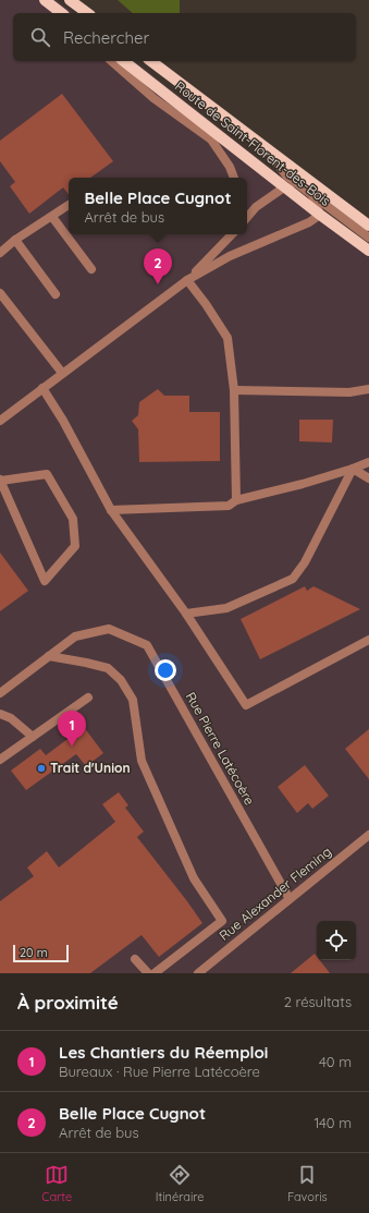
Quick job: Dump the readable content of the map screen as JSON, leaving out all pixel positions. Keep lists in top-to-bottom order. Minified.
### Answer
{"streets":{"main road":["Route de Saint-Florent-des-Bois"],"street":["Rue Pierre Latécoère","Rue Alexander Fleming"]},"crossings":[["Rue Pierre Latécoère","Rue Alexander Fleming"]],"places":["Trait d'Union"],"scale_bar":"20 m","page":{"search":"Rechercher","popup":["Belle Place Cugnot","Arrêt de bus"],"pins":["2","1"],"scale":"20 m","heading":["À proximité","2 résultats"],"list":[{"mark":"1","name":"Les Chantiers du Réemploi","note":"Bureaux · Rue Pierre Latécoère","value":"40 m"},{"mark":"2","name":"Belle Place Cugnot","note":"Arrêt de bus","value":"140 m"}],"nav":["Carte","Itinéraire","Favoris"]}}
